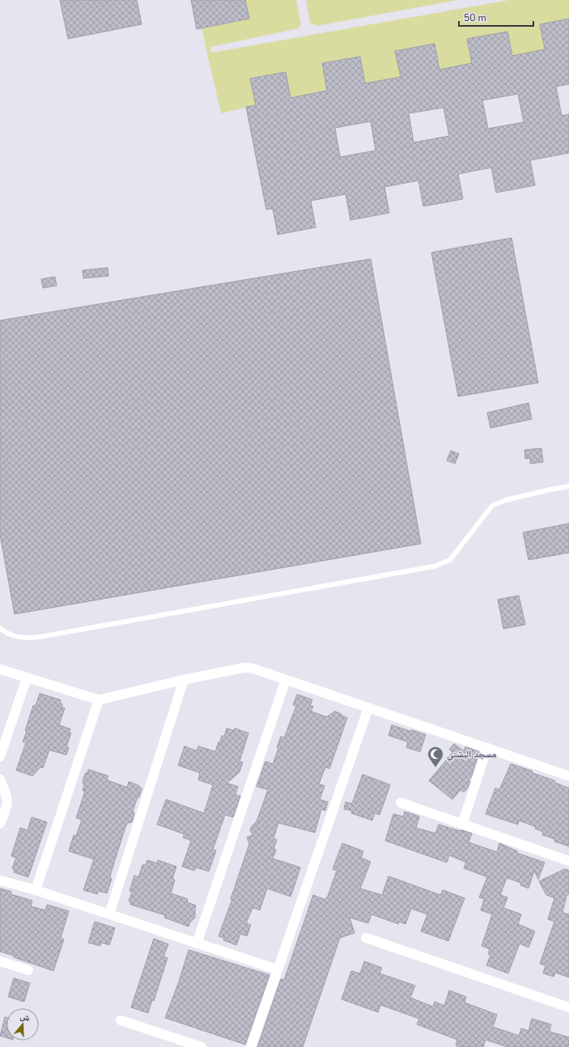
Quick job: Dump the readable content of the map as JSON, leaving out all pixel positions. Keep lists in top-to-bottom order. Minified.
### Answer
{"places":{"mosque":["مسجد البشتي"]},"scale_bar":"50 m","north":"top"}
